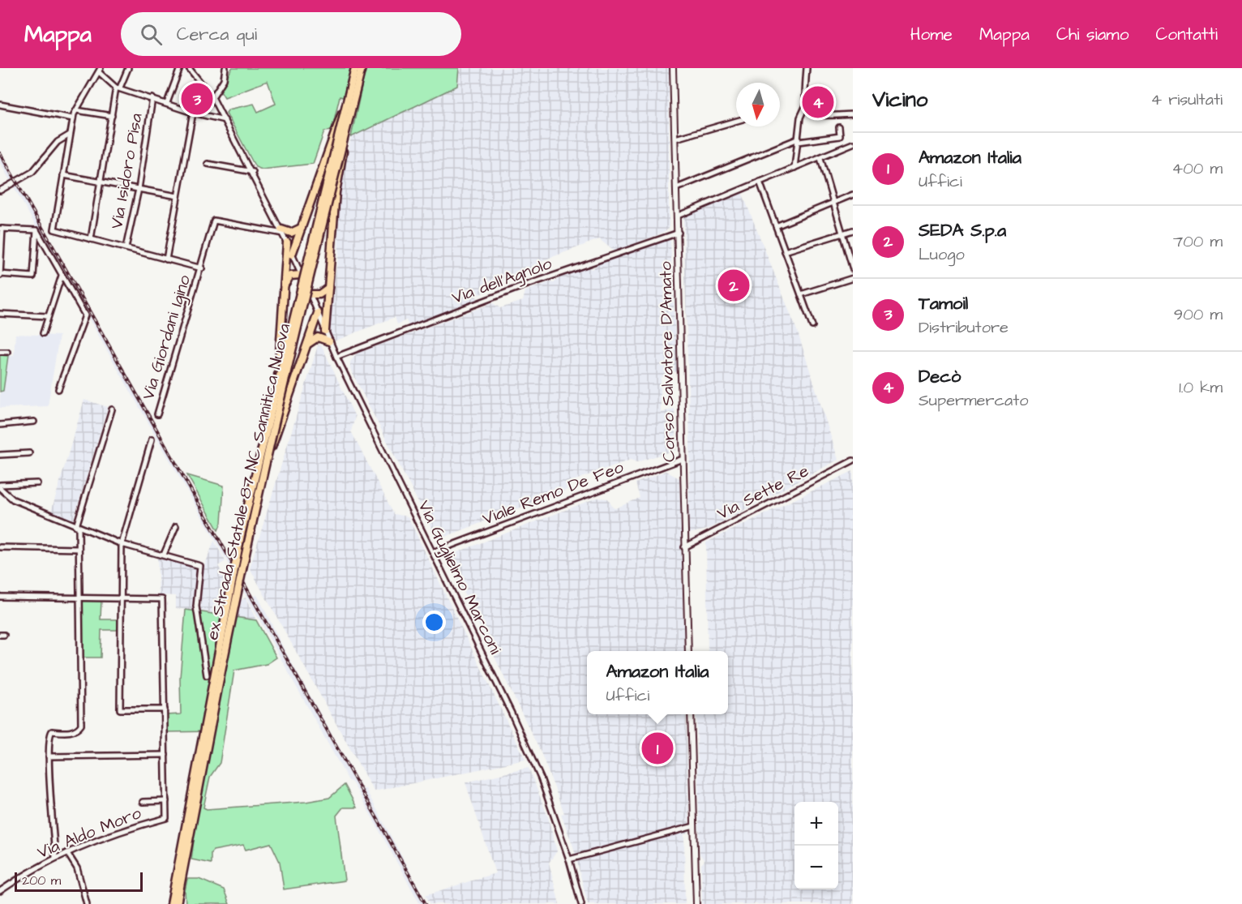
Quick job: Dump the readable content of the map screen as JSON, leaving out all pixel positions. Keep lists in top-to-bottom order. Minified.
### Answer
{"streets":{"highway":["ex Strada Statale 87 NC Sannitica Nuova"],"street":["Via Isidoro Pisa","Via dell'Agnolo","Via Giordani Igino","Corso Salvatore D'Amato","Via Sette Re","Viale Remo De Feo","Via Guglielmo Marconi","Via Aldo Moro"]},"crossings":[["Via dell'Agnolo","Corso Salvatore D'Amato"],["Via dell'Agnolo","Via Guglielmo Marconi"],["Via Giordani Igino","Via Guglielmo Marconi"],["Corso Salvatore D'Amato","Via Sette Re"],["Corso Salvatore D'Amato","Viale Remo De Feo"],["Viale Remo De Feo","Via Guglielmo Marconi"]],"scale_bar":"200 m","north":"bottom","page":{"header":"Mappa","search":"Cerca qui","nav":["Home","Mappa","Chi siamo","Contatti"],"heading":["Vicino","4 risultati"],"pins":["3","4","2","1"],"list":[{"mark":"1","name":"Amazon Italia","note":"Uffici","value":"400 m"},{"mark":"2","name":"SEDA S.p.a","note":"Luogo","value":"700 m"},{"mark":"3","name":"Tamoil","note":"Distributore","value":"900 m"},{"mark":"4","name":"Decò","note":"Supermercato","value":"1.0 km"}],"popup":["Amazon Italia","Uffici"],"map_buttons":["+","−"],"scale":"200 m"}}
